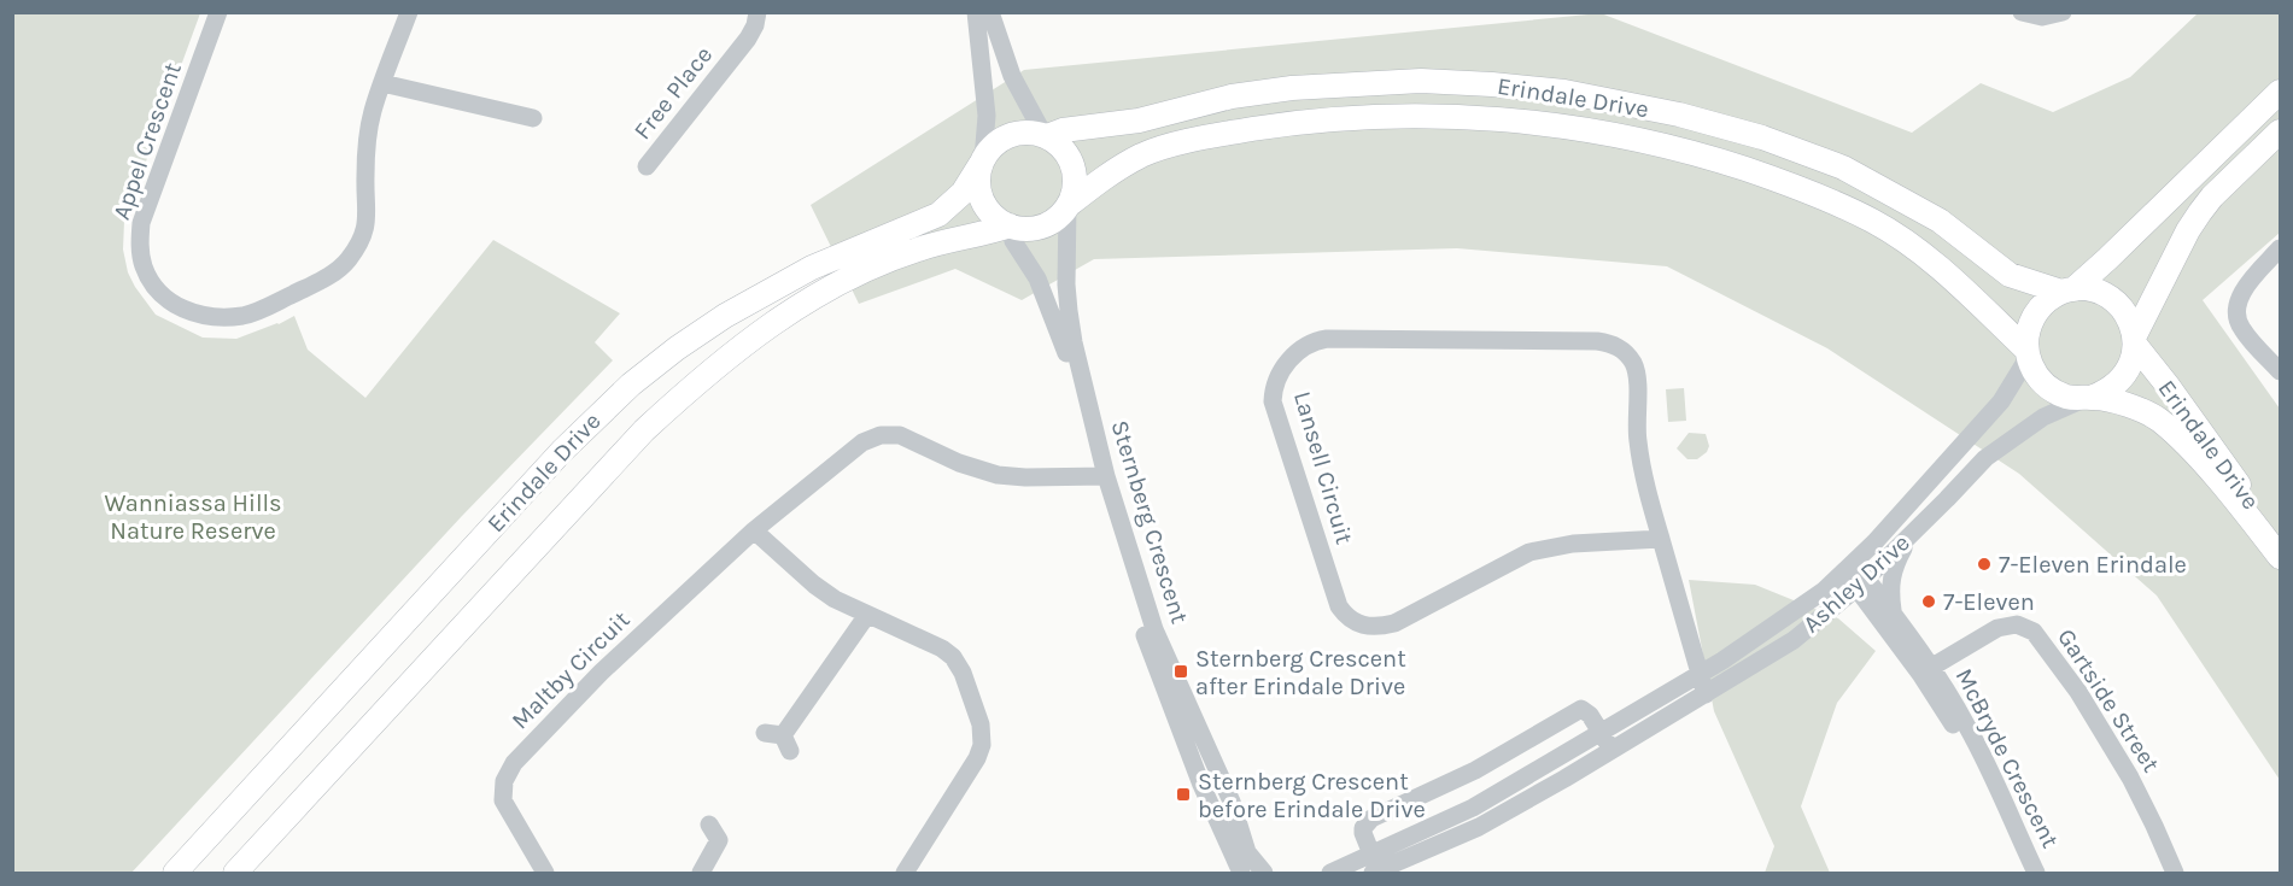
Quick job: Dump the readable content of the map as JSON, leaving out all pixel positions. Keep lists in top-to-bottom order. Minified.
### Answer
{"streets":{"main road":["Erindale Drive"],"street":["Free Place","Appel Crescent","Lansell Circuit","Sternberg Crescent","Ashley Drive","Maltby Circuit","Gartside Street","McBryde Crescent"]},"crossings":[["Erindale Drive","Sternberg Crescent"],["Erindale Drive","Ashley Drive"],["Lansell Circuit","Ashley Drive"],["Sternberg Crescent","Maltby Circuit"],["Ashley Drive","McBryde Crescent"],["Gartside Street","McBryde Crescent"]],"parks":["Wanniassa Hills Nature Reserve"],"places":{"other":["7-Eleven Erindale","7-Eleven"],"transit":["Sternberg Crescent after Erindale Drive","Sternberg Crescent before Erindale Drive"]}}
